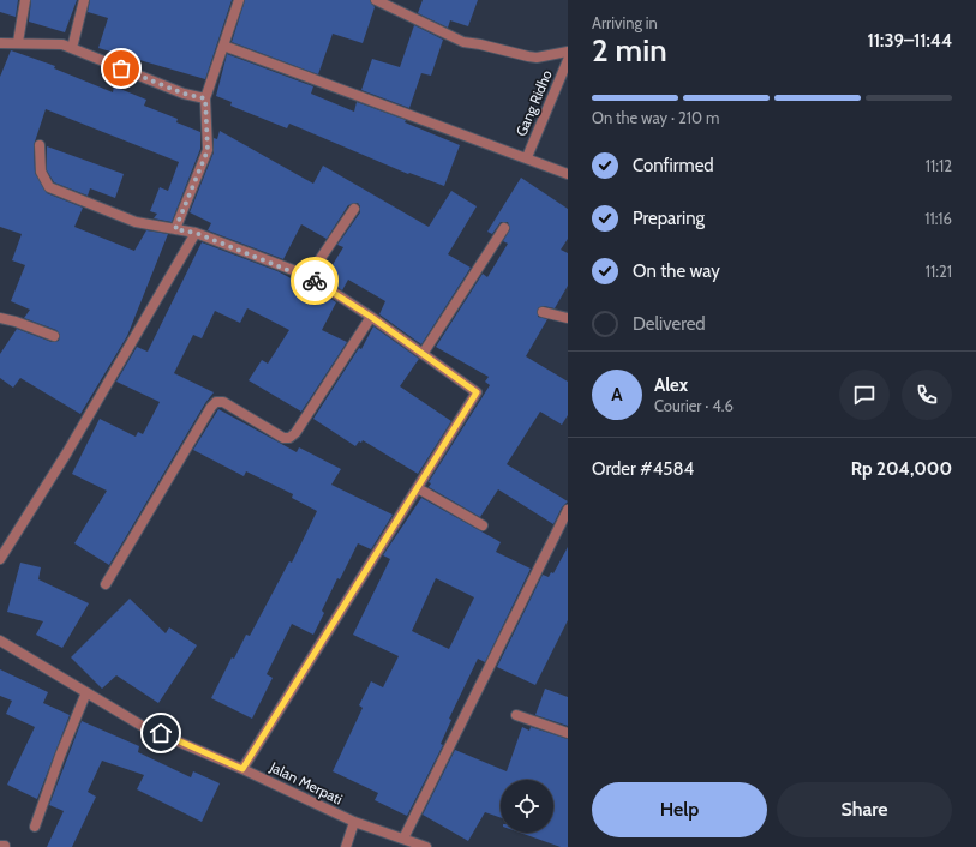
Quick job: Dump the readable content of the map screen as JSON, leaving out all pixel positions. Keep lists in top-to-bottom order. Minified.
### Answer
{"streets":{"street":["Gang Ridho","Jalan Merpati"]},"page":{"heading":["2 min","Arriving in","11:39–11:44"],"panel":["Alex","Courier · 4.6","Order #4584","Rp 204,000"],"bar":"On the way · 210 m","list":[["Confirmed","11:12"],["Preparing","11:16"],["On the way","11:21"],"Delivered"],"round":"A","buttons":["Help","Share"]}}
